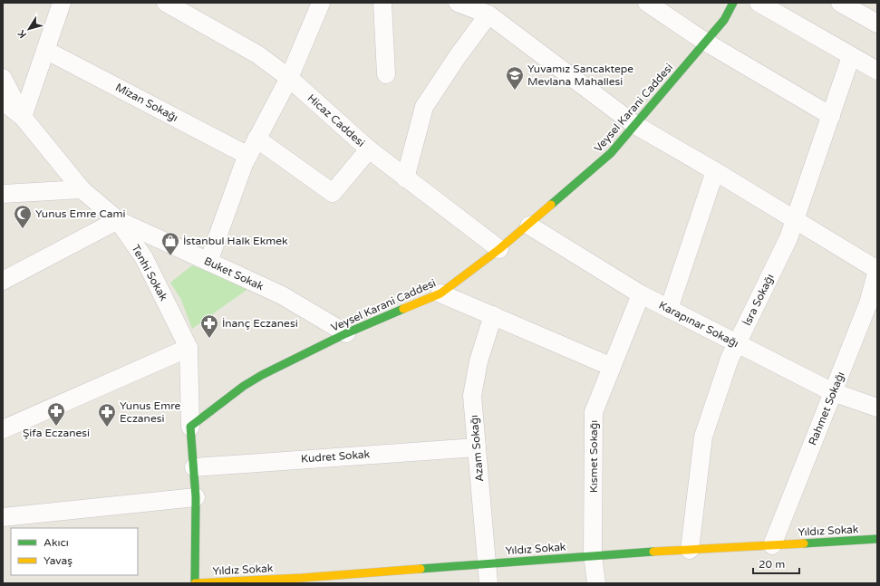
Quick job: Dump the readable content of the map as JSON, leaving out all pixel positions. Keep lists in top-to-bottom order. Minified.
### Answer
{"streets":{"main road":["Veysel Karani Caddesi","Yıldız Sokak"],"street":["Mizan Sokağı","Hicaz Caddesi","Tenhi Sokak","Buket Sokak","İsra Sokağı","Karapınar Sokağı","Rahmet Sokağı","Azam Sokağı","Kudret Sokak","Kısmet Sokağı"]},"crossings":[["Veysel Karani Caddesi","Hicaz Caddesi"],["Veysel Karani Caddesi","Tenhi Sokak"],["Veysel Karani Caddesi","Buket Sokak"],["Veysel Karani Caddesi","Karapınar Sokağı"],["Tenhi Sokak","Buket Sokak"],["İsra Sokağı","Karapınar Sokağı"],["İsra Sokağı","Yıldız Sokak"],["Karapınar Sokağı","Rahmet Sokağı"],["Karapınar Sokağı","Kısmet Sokağı"],["Rahmet Sokağı","Yıldız Sokak"],["Azam Sokağı","Kudret Sokak"],["Azam Sokağı","Yıldız Sokak"],["Kısmet Sokağı","Yıldız Sokak"]],"places":{"school or university":["Yuvamız Sancaktepe Mevlana Mahallesi"],"mosque":["Yunus Emre Cami"],"shop":["İstanbul Halk Ekmek"],"pharmacy":["İnanç Eczanesi","Şifa Eczanesi","Yunus Emre Eczanesi"]},"legend":["Akıcı","Yavaş"],"scale_bar":"20 m","north":"bottom left"}
